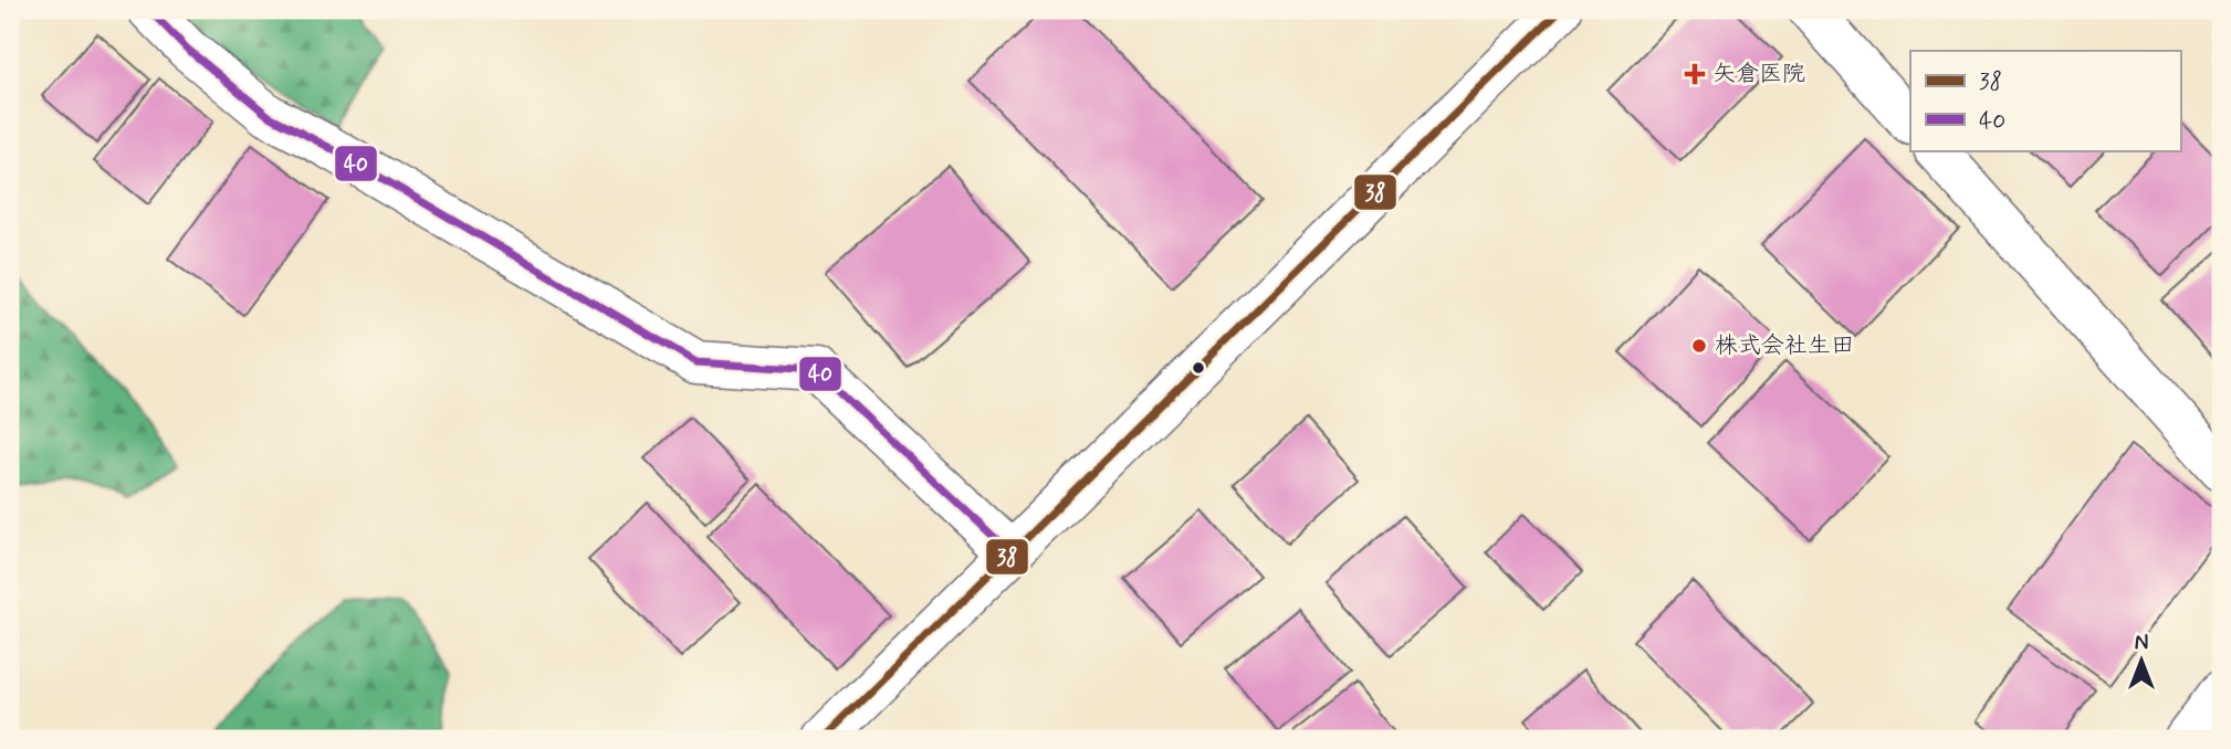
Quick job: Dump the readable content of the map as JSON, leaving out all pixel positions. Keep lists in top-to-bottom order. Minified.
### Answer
{"places":{"health":["矢倉医院"],"other":["株式会社生田"]},"lines":["transit line 38","transit line 40"],"legend":["38","40"],"north":"top"}
